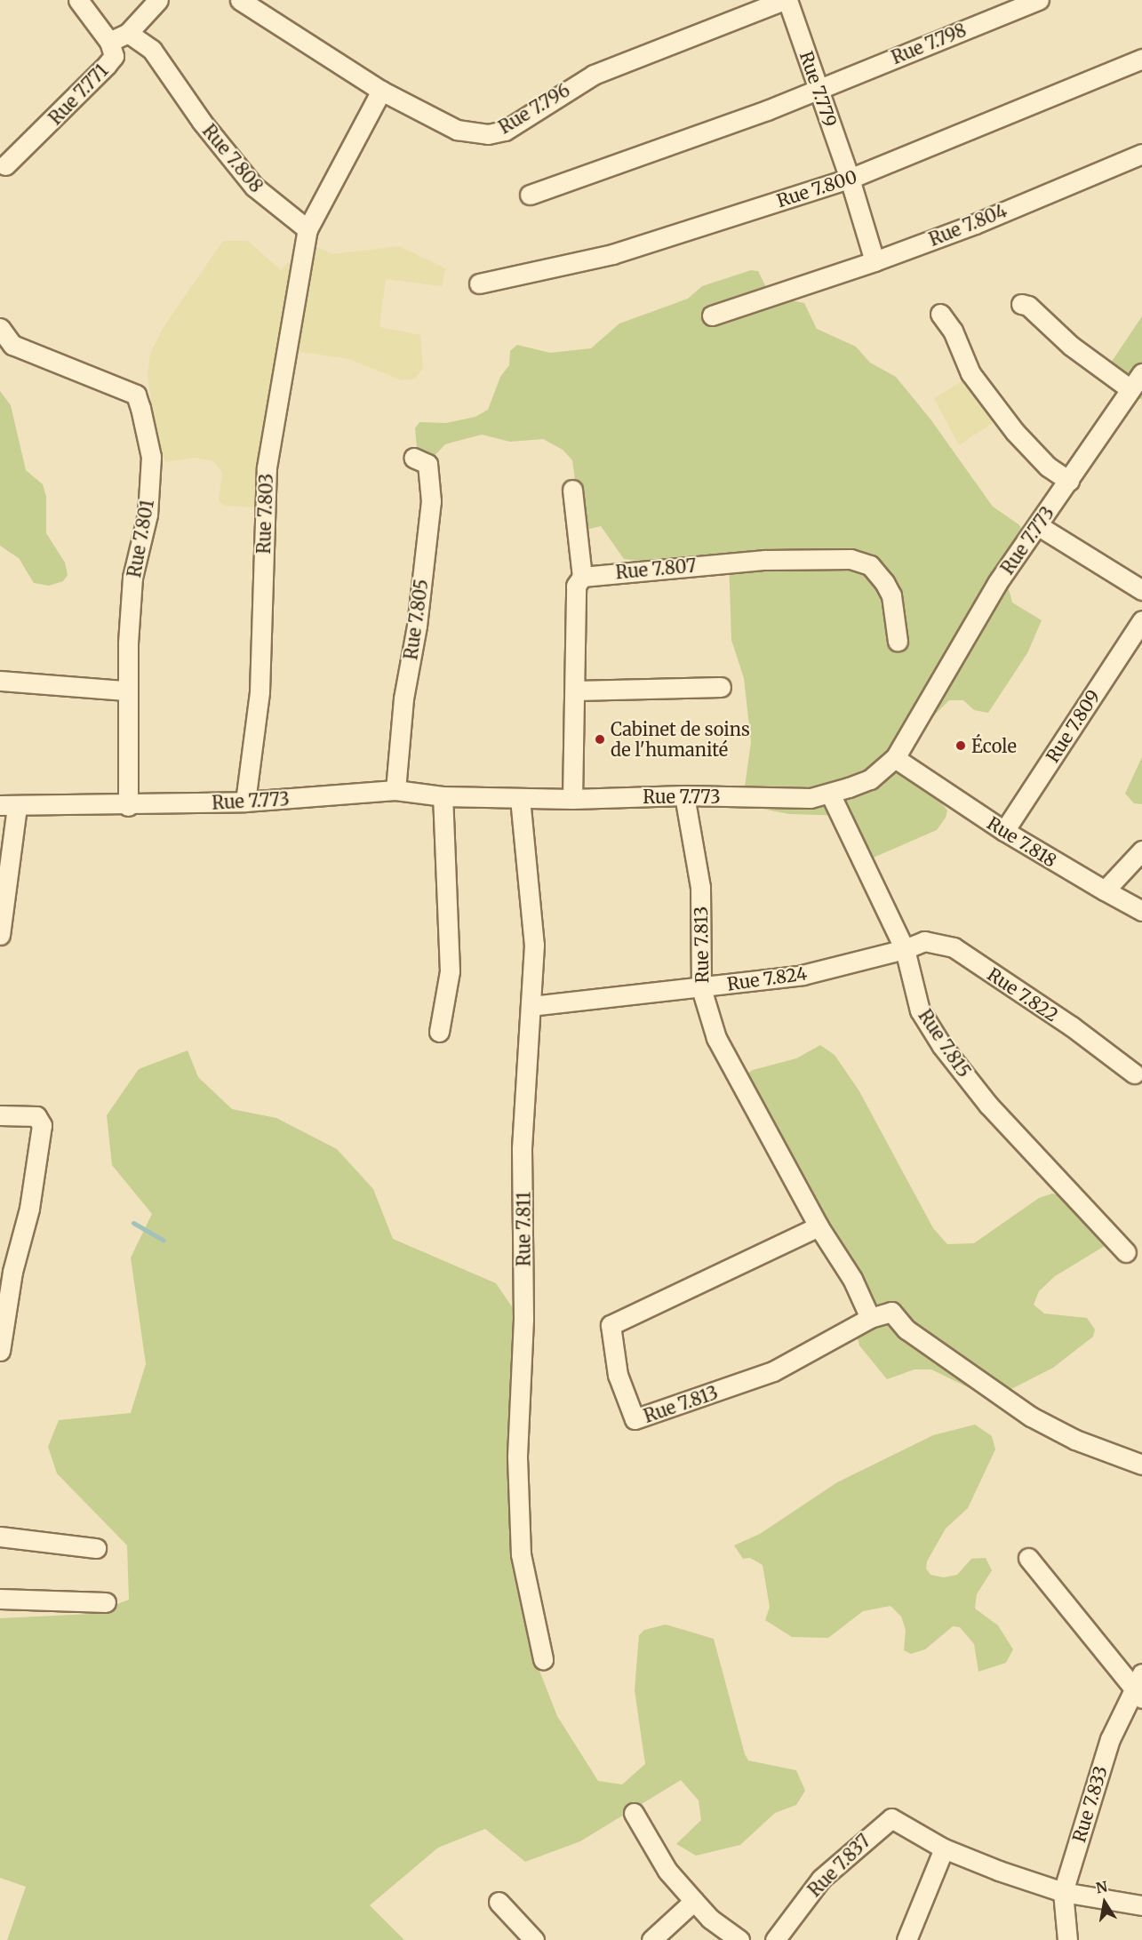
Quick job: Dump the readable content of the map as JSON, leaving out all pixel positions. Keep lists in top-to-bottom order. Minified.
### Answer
{"streets":{"street":["Rue 7.798","Rue 7.779","Rue 7.771","Rue 7.796","Rue 7.808","Rue 7.800","Rue 7.804","Rue 7.803","Rue 7.801","Rue 7.773","Rue 7.807","Rue 7.805","Rue 7.809","Rue 7.818","Rue 7.813","Rue 7.824","Rue 7.822","Rue 7.815","Rue 7.811","Rue 7.833","Rue 7.837"]},"crossings":[["Rue 7.798","Rue 7.779"],["Rue 7.779","Rue 7.796"],["Rue 7.779","Rue 7.800"],["Rue 7.771","Rue 7.808"],["Rue 7.808","Rue 7.803"],["Rue 7.803","Rue 7.773"],["Rue 7.801","Rue 7.773"],["Rue 7.773","Rue 7.805"],["Rue 7.773","Rue 7.818"],["Rue 7.773","Rue 7.813"],["Rue 7.773","Rue 7.815"],["Rue 7.773","Rue 7.811"],["Rue 7.809","Rue 7.818"],["Rue 7.813","Rue 7.824"],["Rue 7.824","Rue 7.822"],["Rue 7.824","Rue 7.815"],["Rue 7.824","Rue 7.811"],["Rue 7.822","Rue 7.815"]],"places":["Cabinet de soins de l'humanité","École"],"north":"top"}
